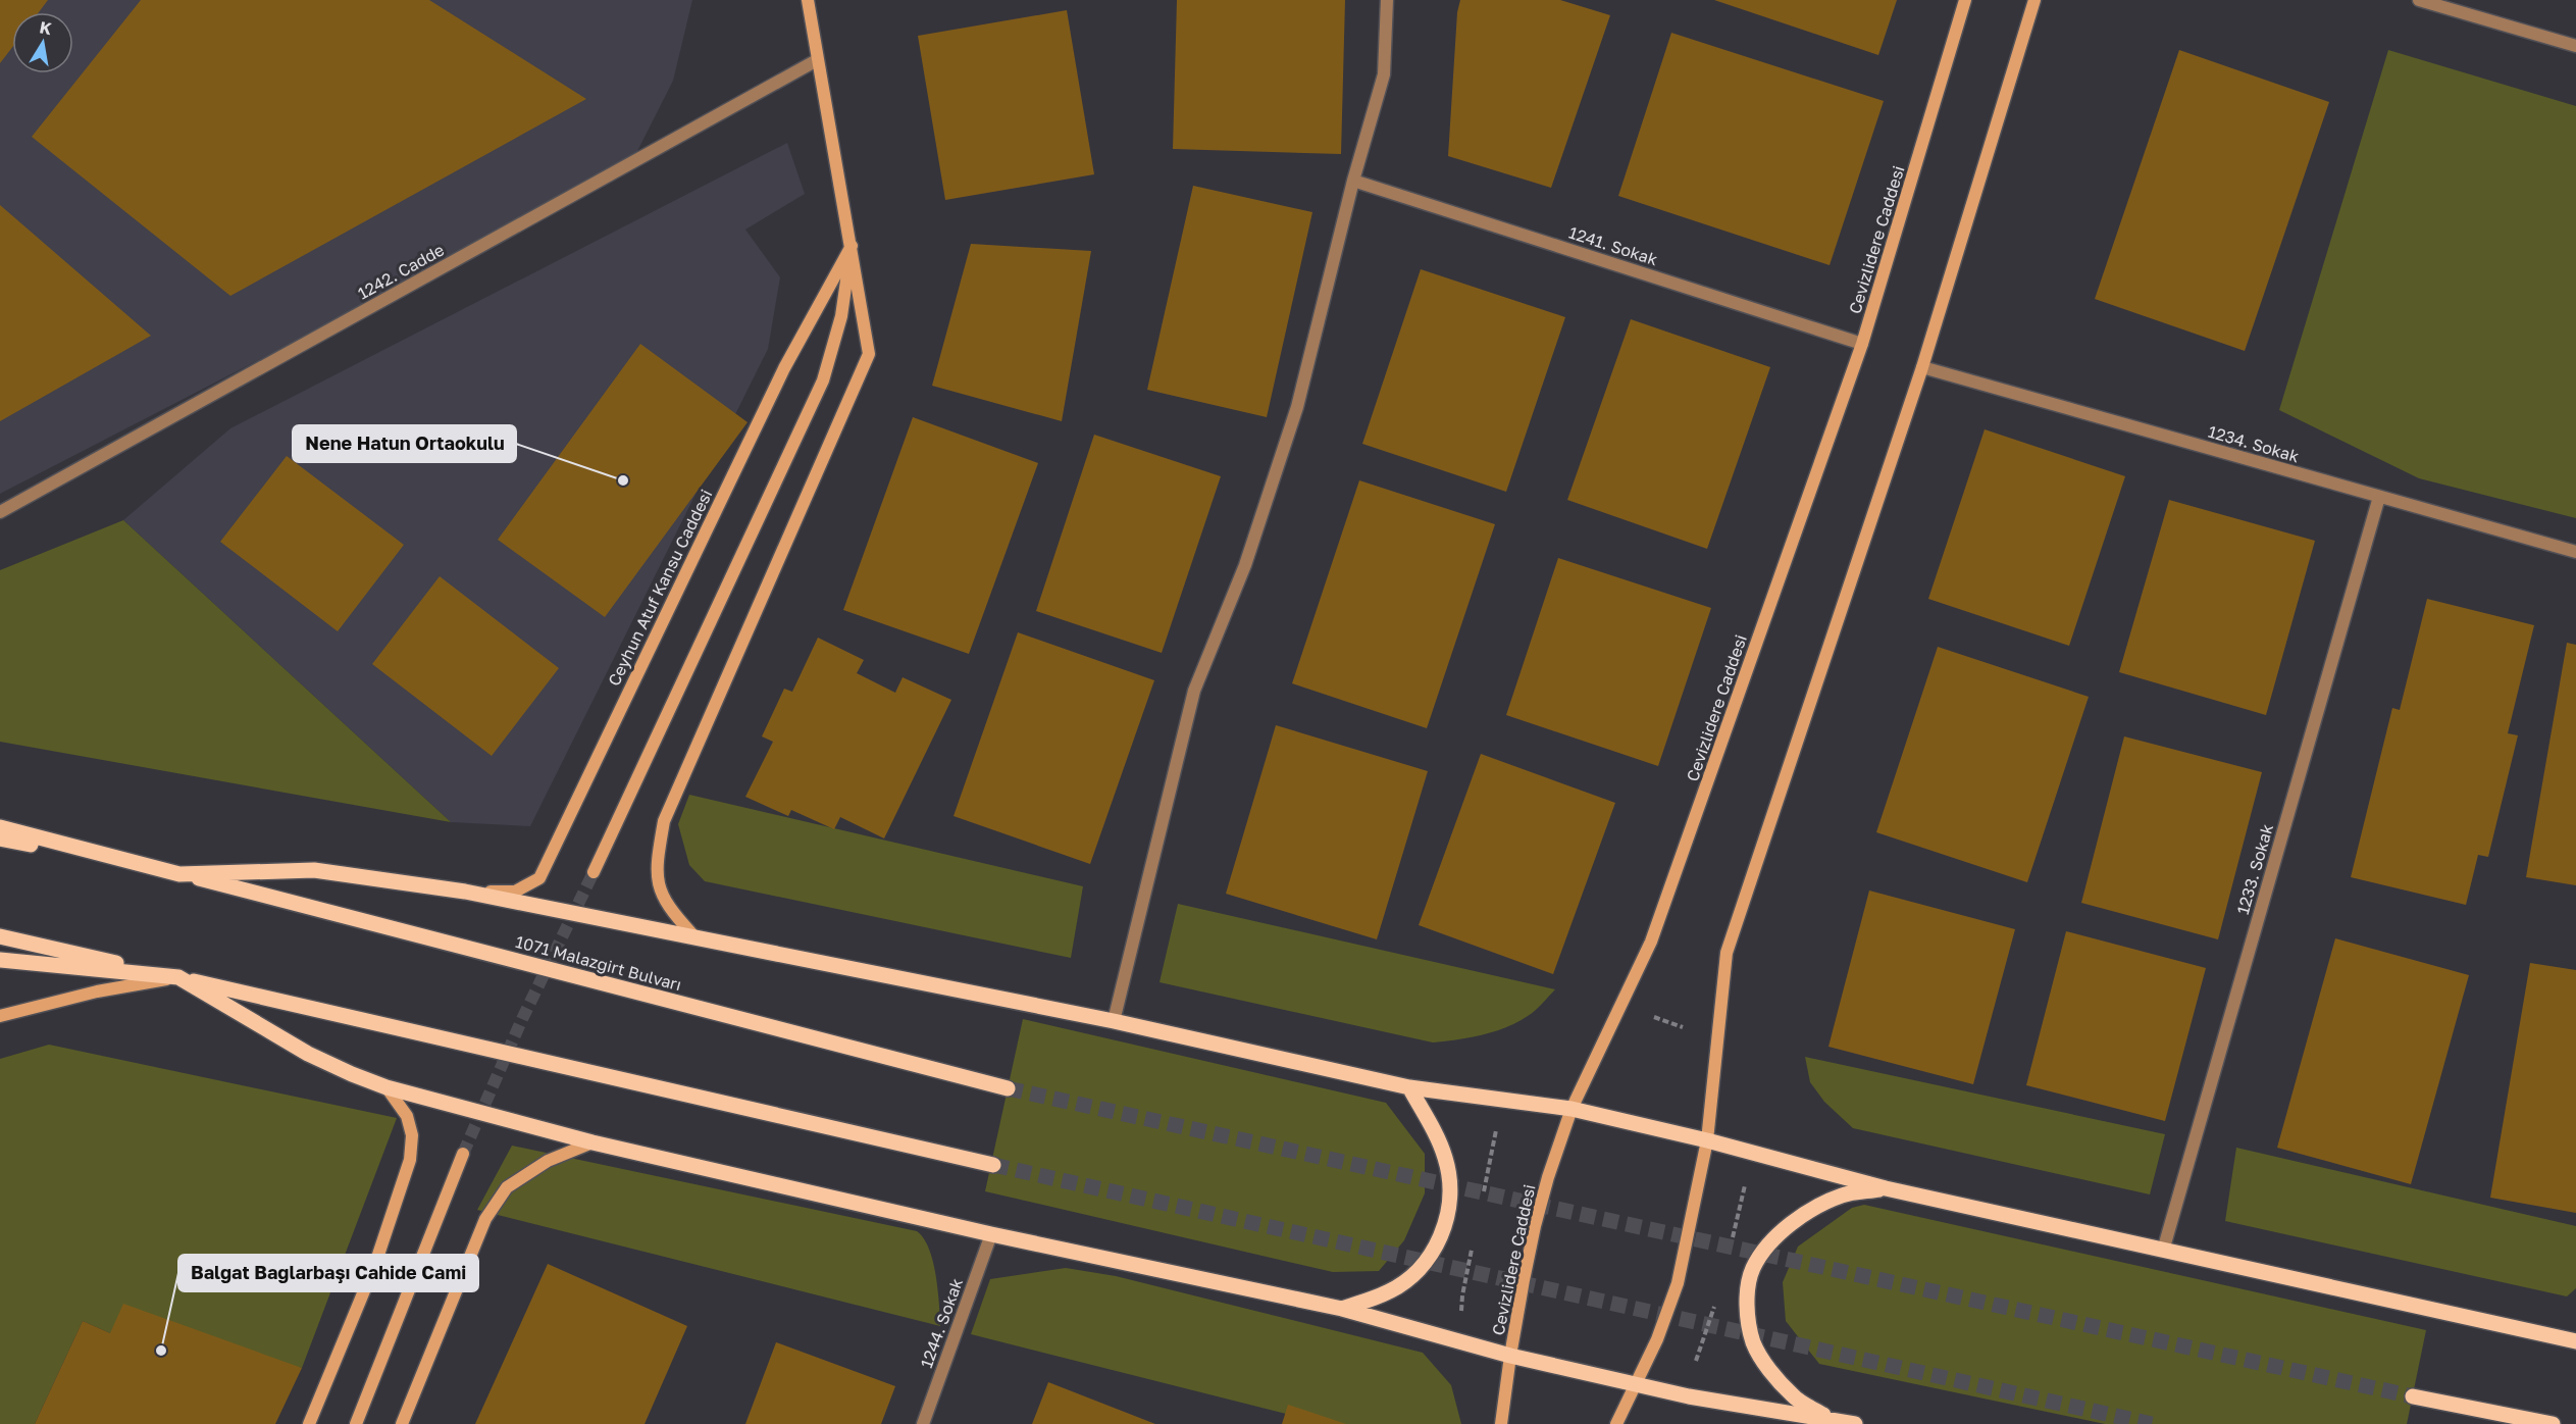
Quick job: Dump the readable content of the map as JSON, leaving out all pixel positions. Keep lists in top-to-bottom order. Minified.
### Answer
{"streets":{"main road":["Cevizlidere Caddesi","Ceyhun Atuf Kansu Caddesi","1071 Malazgirt Bulvarı"],"street":["1241. Sokak","1242. Cadde","1234. Sokak","1233. Sokak","1244. Sokak"]},"crossings":[["Cevizlidere Caddesi","1241. Sokak"],["1234. Sokak","1233. Sokak"]],"places":["Nene Hatun Ortaokulu","Balgat Bağlarbaşı Cahide Cami"],"north":"top"}
